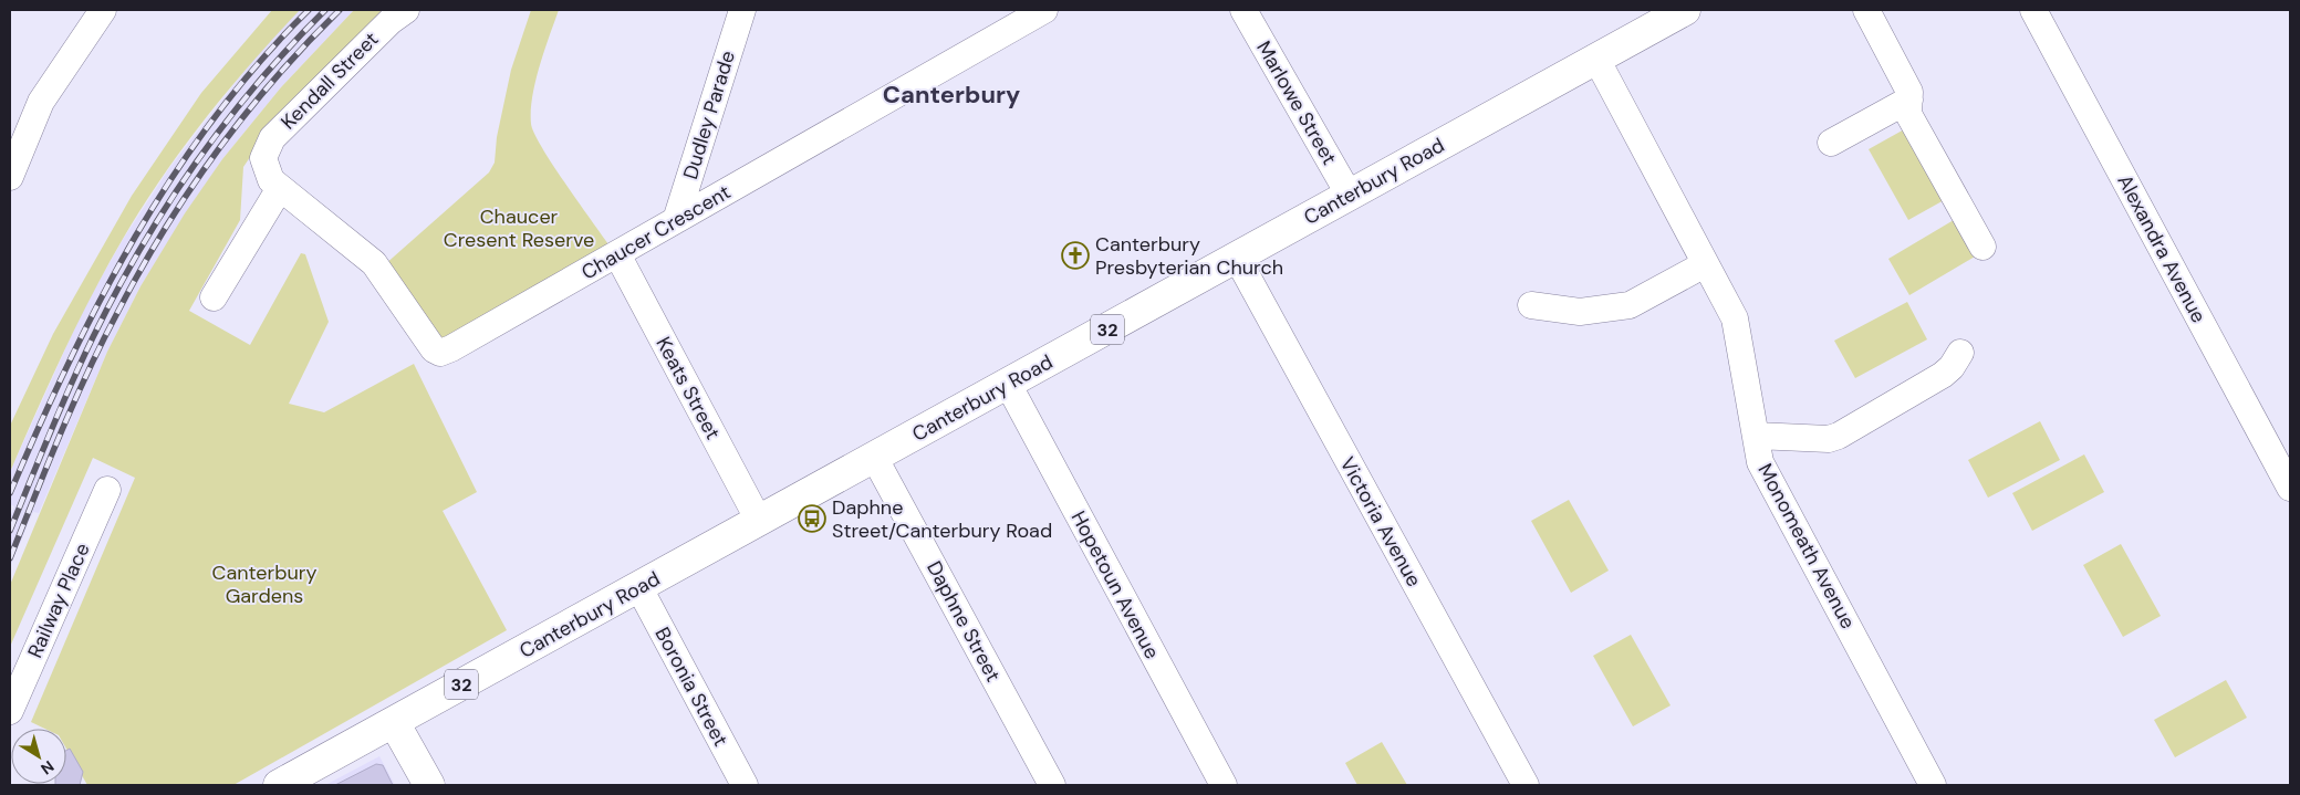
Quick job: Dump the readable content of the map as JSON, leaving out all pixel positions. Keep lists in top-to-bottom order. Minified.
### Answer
{"streets":{"main road":["Canterbury Road","32"],"street":["Kendall Street","Marlowe Street","Dudley Parade","Chaucer Crescent","Alexandra Avenue","Keats Street","Victoria Avenue","Monomeath Avenue","Hopetoun Avenue","Railway Place","Daphne Street","Boronia Street"]},"crossings":[["Kendall Street","Chaucer Crescent"],["Marlowe Street","Canterbury Road"],["Dudley Parade","Chaucer Crescent"],["Canterbury Road","Keats Street"],["Canterbury Road","Victoria Avenue"],["Canterbury Road","Monomeath Avenue"],["Canterbury Road","Hopetoun Avenue"],["Canterbury Road","Daphne Street"],["Canterbury Road","Boronia Street"],["Chaucer Crescent","Keats Street"]],"districts":["Canterbury"],"parks":["Chaucer Cresent Reserve","Canterbury Gardens"],"places":{"church":["Canterbury Presbyterian Church"],"bus stop":["Daphne Street/Canterbury Road"]},"north":"bottom right"}
